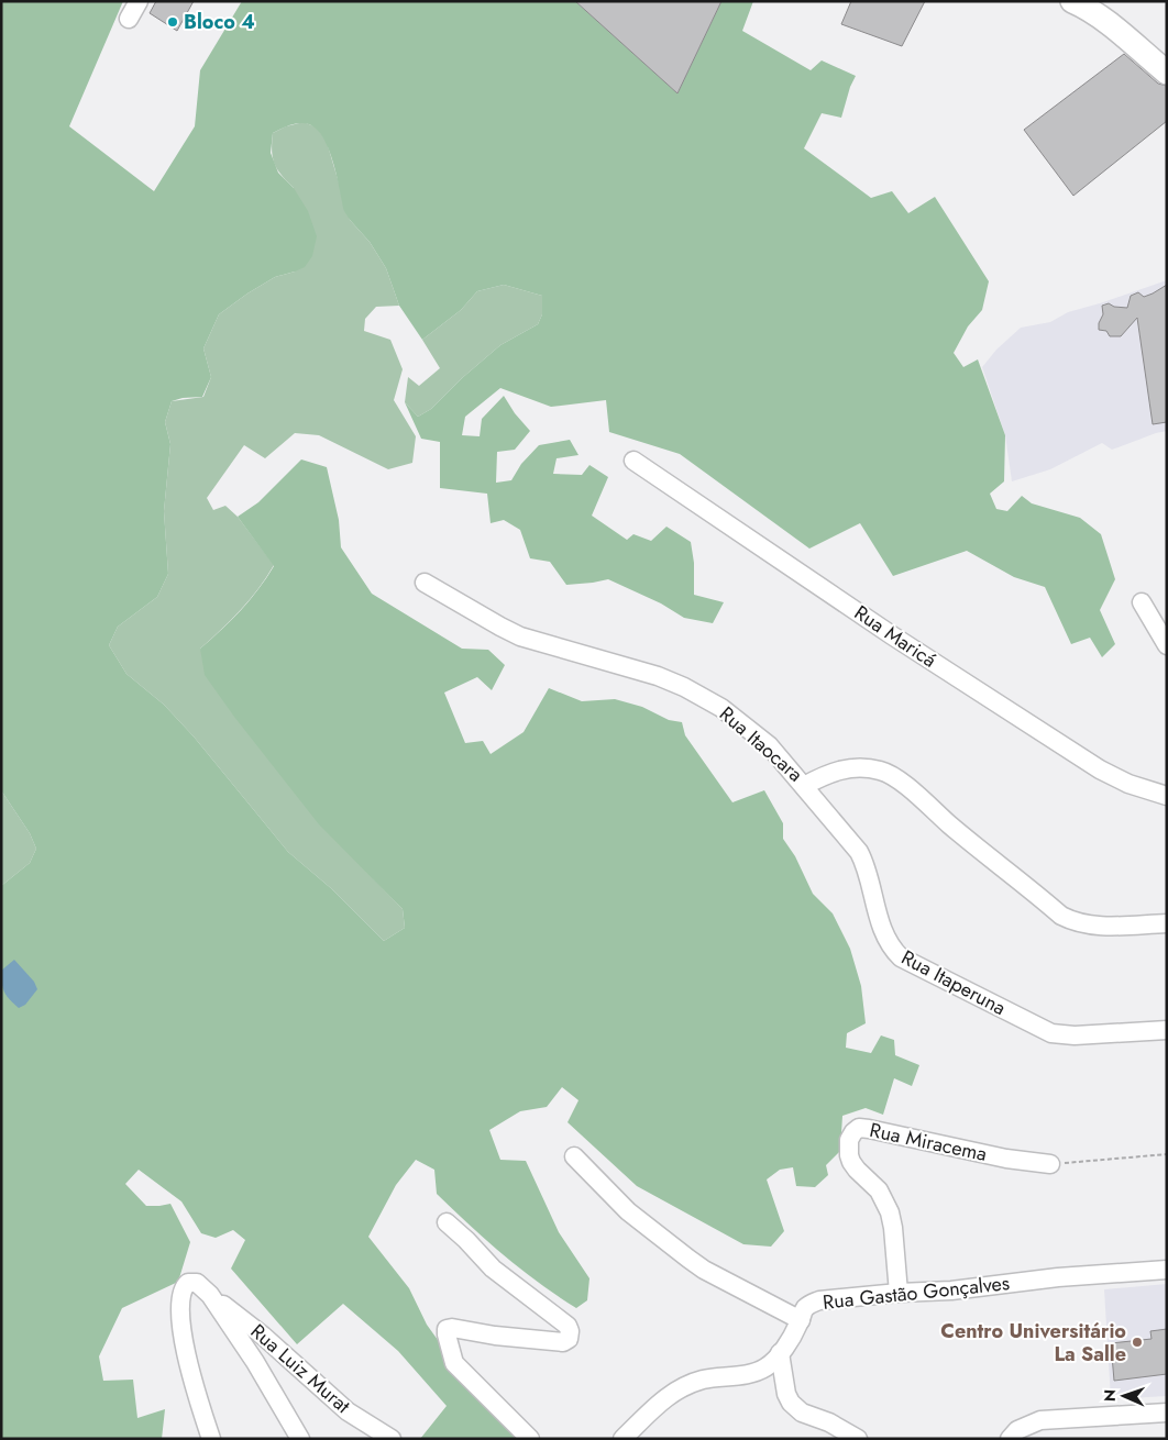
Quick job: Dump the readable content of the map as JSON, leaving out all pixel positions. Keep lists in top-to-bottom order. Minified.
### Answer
{"streets":{"street":["Rua Maricá","Rua Itaocara","Rua Itaperuna","Rua Miracema","Rua Gastão Gonçalves","Rua Luiz Murat"]},"crossings":[["Rua Itaocara","Rua Itaperuna"],["Rua Miracema","Rua Gastão Gonçalves"]],"places":["Bloco 4","Centro Universitário La Salle"],"north":"left"}
